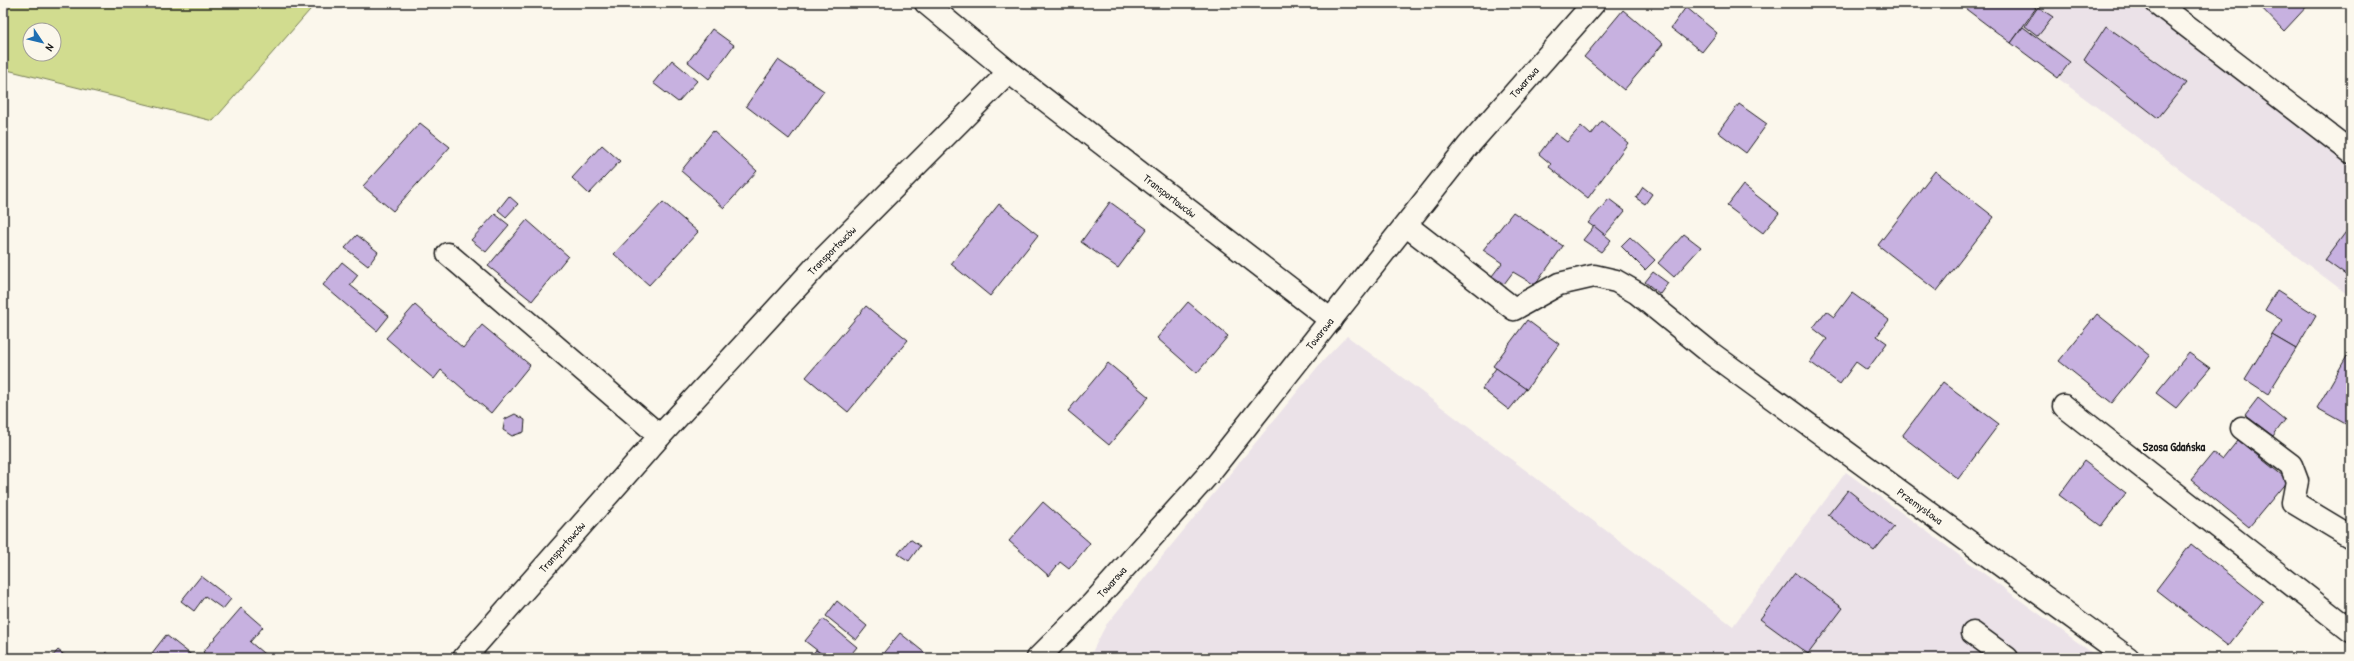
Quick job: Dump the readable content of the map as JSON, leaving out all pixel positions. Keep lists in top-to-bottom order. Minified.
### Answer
{"streets":{"street":["Towarowa","Transportowców","Przemysłowa"]},"crossings":[["Towarowa","Transportowców"],["Towarowa","Przemysłowa"]],"districts":["Szosa Gdańska"],"north":"bottom right"}
